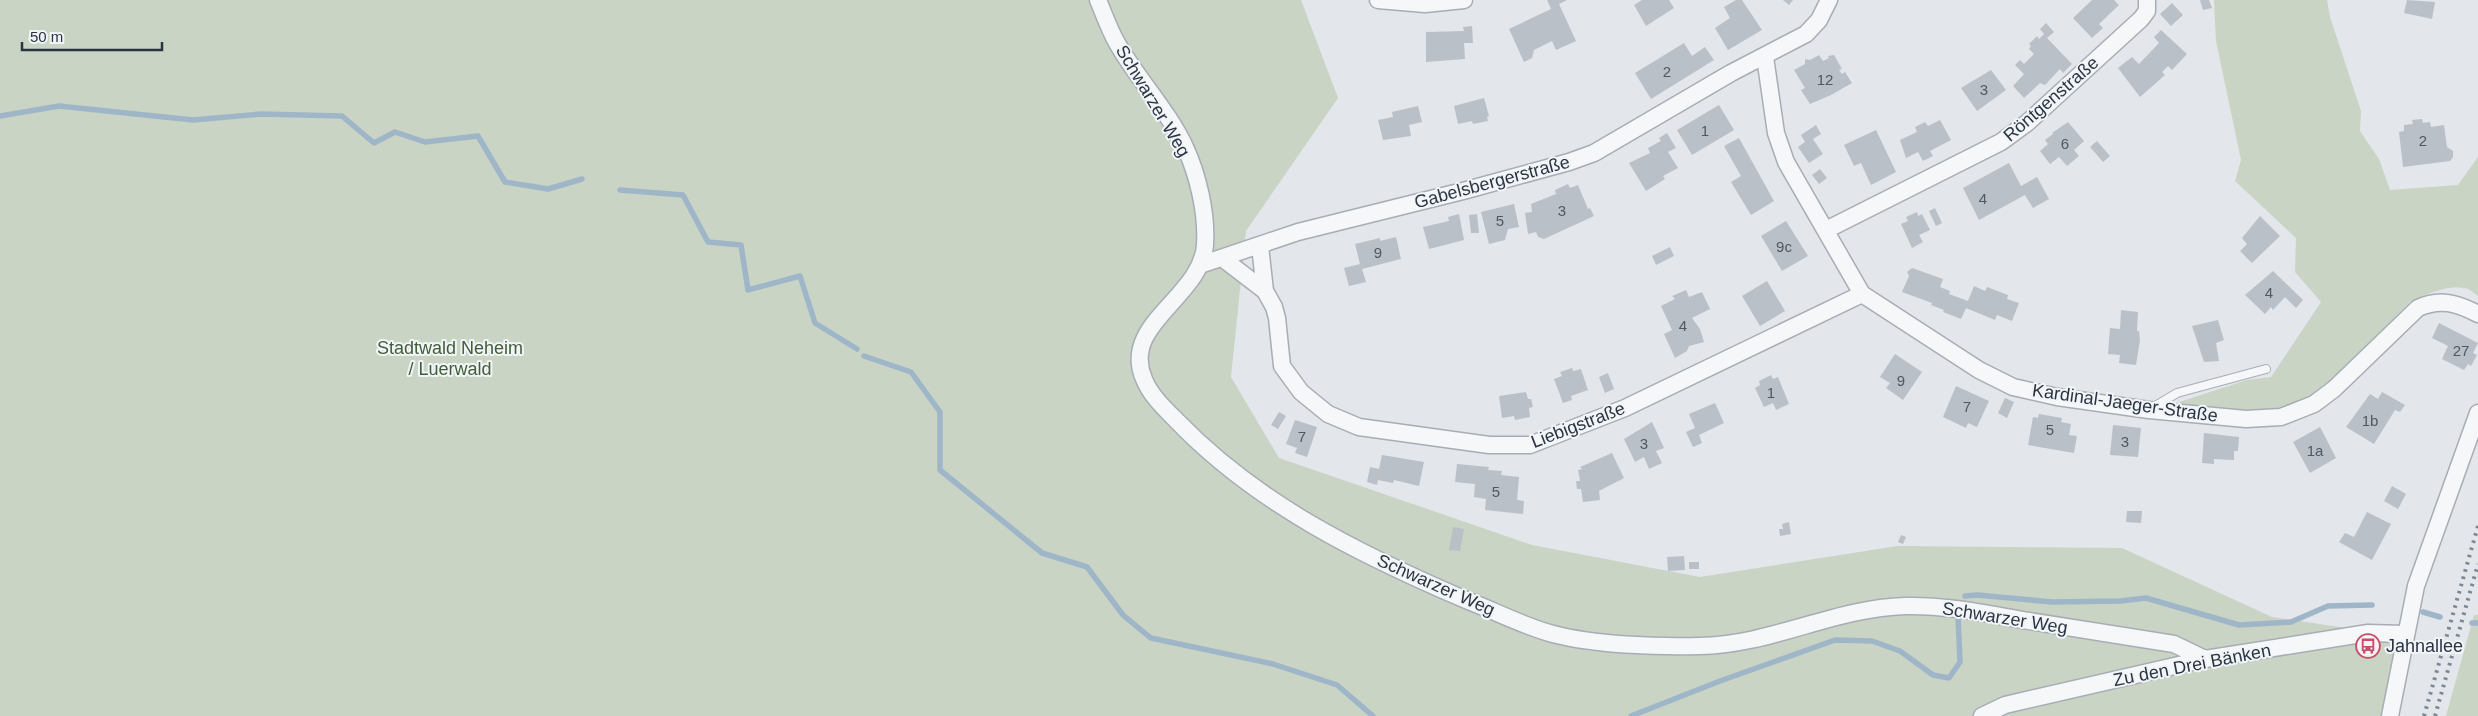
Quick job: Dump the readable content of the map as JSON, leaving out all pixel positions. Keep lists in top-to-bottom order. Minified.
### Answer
{"streets":{"street":["Röntgenstraße","Schwarzer Weg","Gabelsbergerstraße","Kardinal-Jaeger-Straße","Liebigstraße","Zu den Drei Bänken"]},"crossings":[["Röntgenstraße","Kardinal-Jaeger-Straße"],["Schwarzer Weg","Gabelsbergerstraße"],["Schwarzer Weg","Zu den Drei Bänken"],["Gabelsbergerstraße","Kardinal-Jaeger-Straße"],["Gabelsbergerstraße","Liebigstraße"],["Kardinal-Jaeger-Straße","Liebigstraße"]],"parks":["Stadtwald Neheim / Luerwald"],"places":{"bus stop":["Jahnallee"]},"house_numbers":["2","12","3","1","2","6","4","3","5","9c","9","4","4","27","9","1","7","1b","5","7","3","3","1a","5"],"scale_bar":"50 m"}
